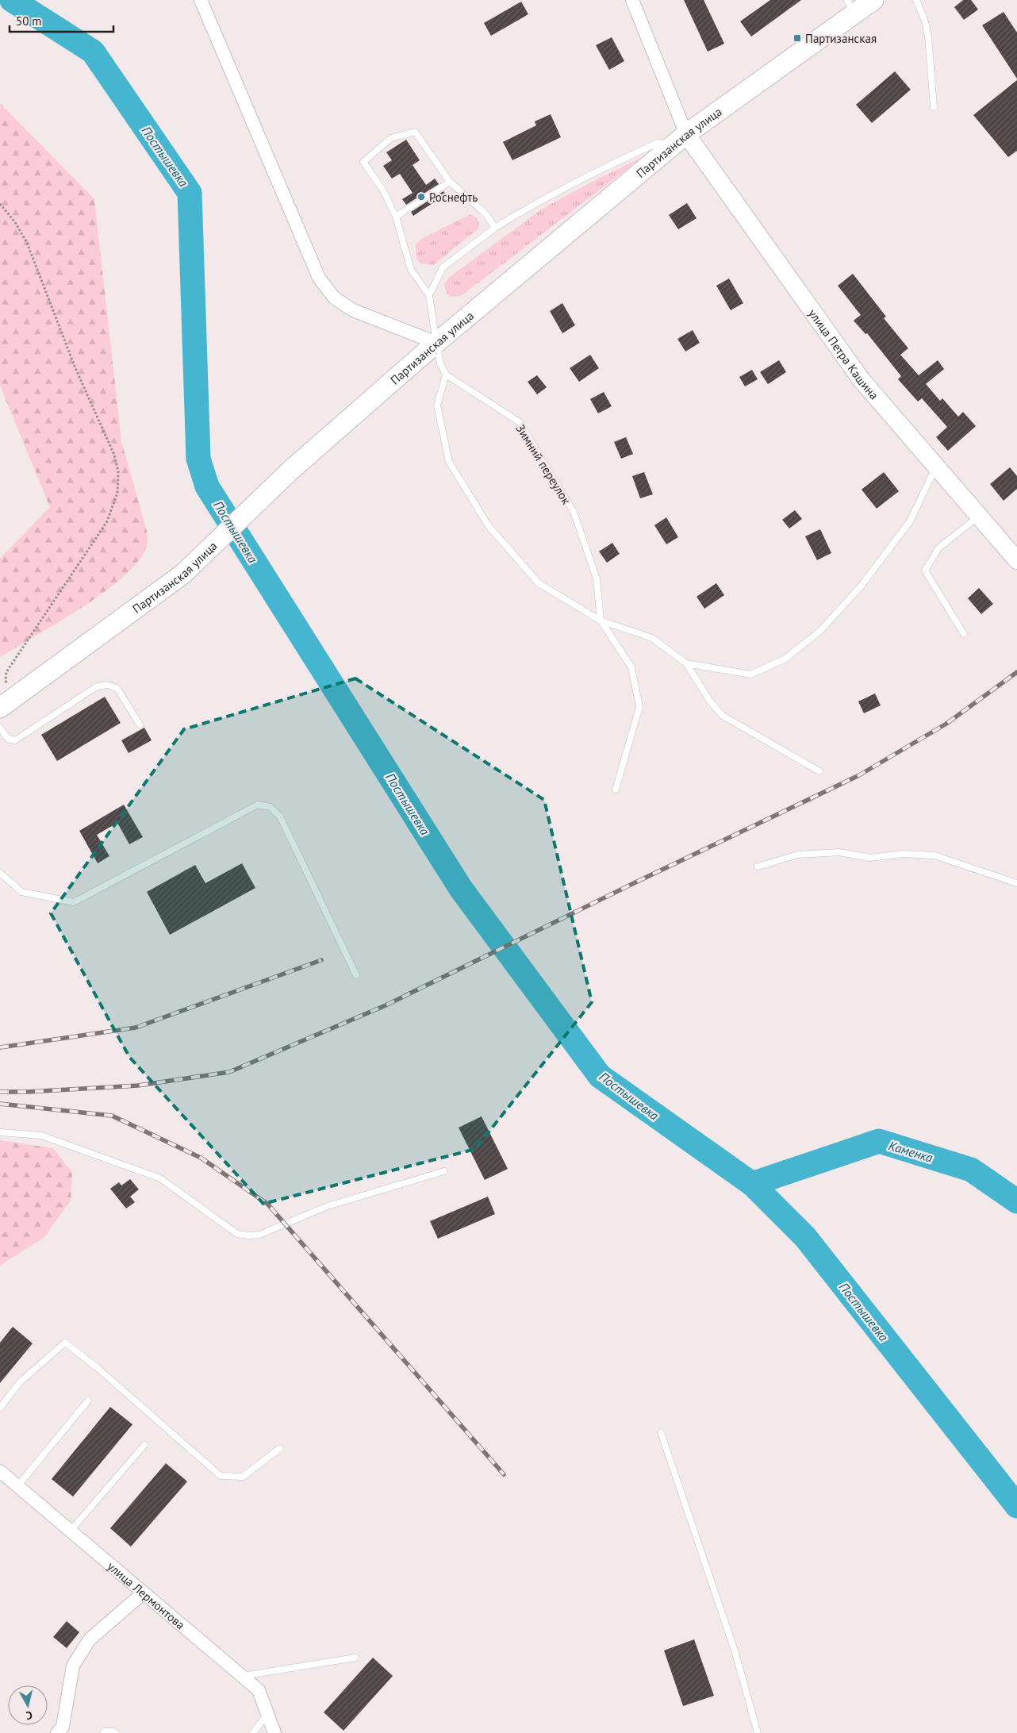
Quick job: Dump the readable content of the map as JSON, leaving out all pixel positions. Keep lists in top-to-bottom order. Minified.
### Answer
{"streets":{"main road":["Партизанская улица","улица Петра Кашина"],"street":["улица Лермонтова"],"lane":["Зимний переулок"]},"crossings":[["Партизанская улица","улица Петра Кашина"]],"water":["Постышевка","Каменка"],"places":{"transit":["Партизанская"],"other":["Роснефть"]},"scale_bar":"50 m","north":"bottom"}
